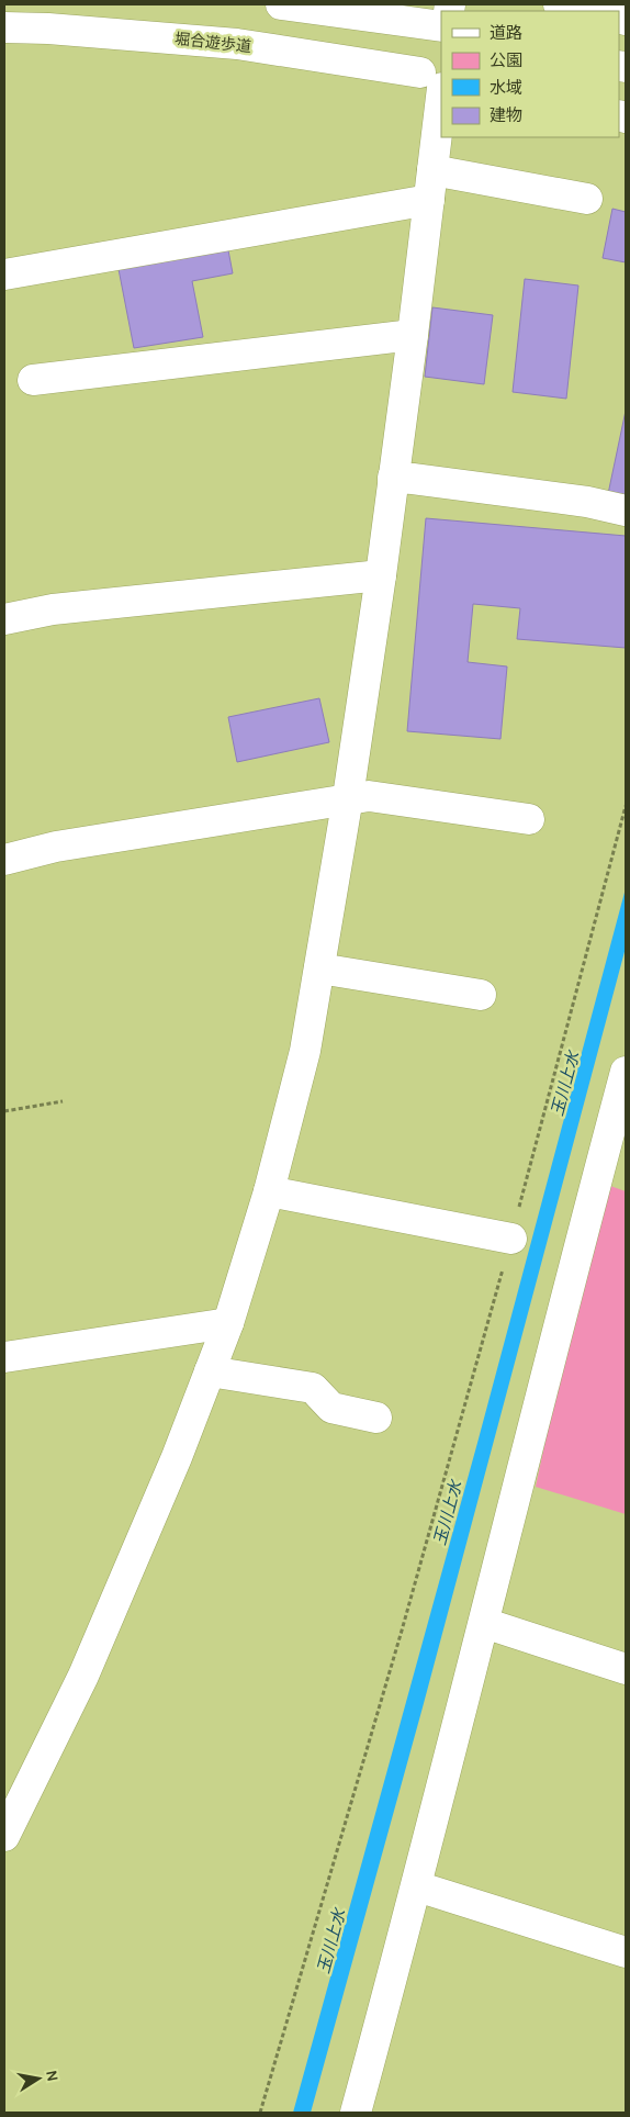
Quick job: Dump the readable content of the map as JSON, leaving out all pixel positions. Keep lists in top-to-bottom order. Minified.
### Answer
{"streets":{"street":["堀合遊歩道"]},"water":["玉川上水"],"legend":["道路","公園","水域","建物"],"north":"right"}
